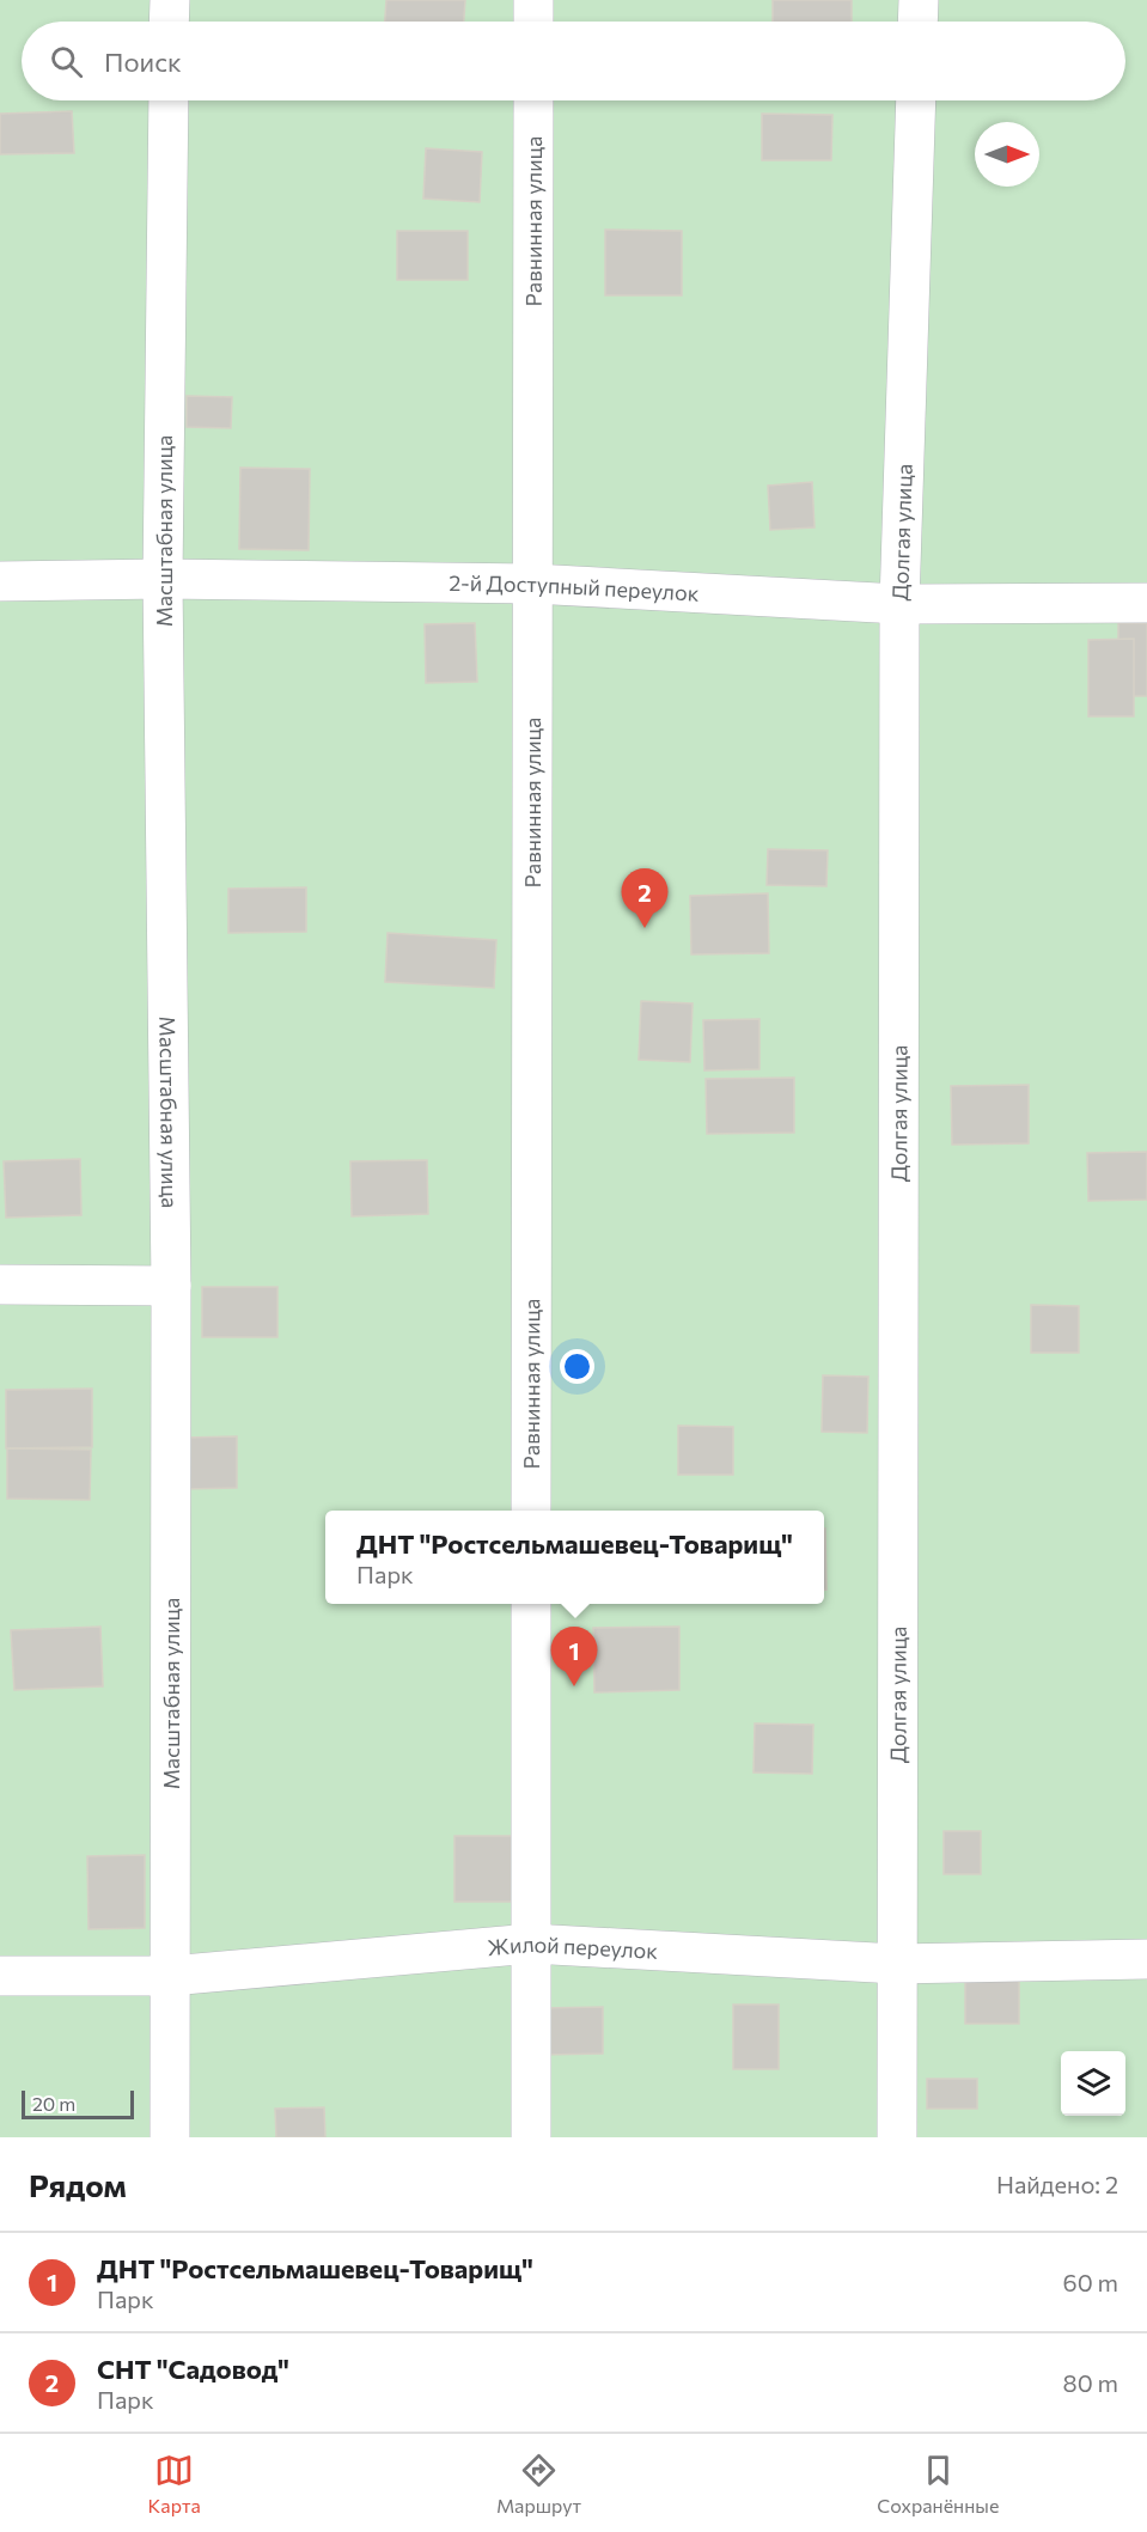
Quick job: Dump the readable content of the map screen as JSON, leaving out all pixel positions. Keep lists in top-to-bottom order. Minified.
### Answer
{"streets":{"lane":["Равнинная улица","Масштабная улица","Долгая улица","2-й Доступный переулок","Жилой переулок"]},"crossings":[["Равнинная улица","2-й Доступный переулок"],["Масштабная улица","2-й Доступный переулок"],["Масштабная улица","Жилой переулок"],["Долгая улица","2-й Доступный переулок"],["Долгая улица","Жилой переулок"]],"scale_bar":"20 m","north":"right","page":{"search":"Поиск","pins":["2","1"],"popup":["ДНТ \"Ростсельмашевец-Товарищ\"","Парк"],"scale":"20 m","heading":["Рядом","Найдено: 2"],"list":[{"mark":"1","name":"ДНТ \"Ростсельмашевец-Товарищ\"","note":"Парк","value":"60 m"},{"mark":"2","name":"СНТ \"Садовод\"","note":"Парк","value":"80 m"}],"nav":["Карта","Маршрут","Сохранённые"]}}
